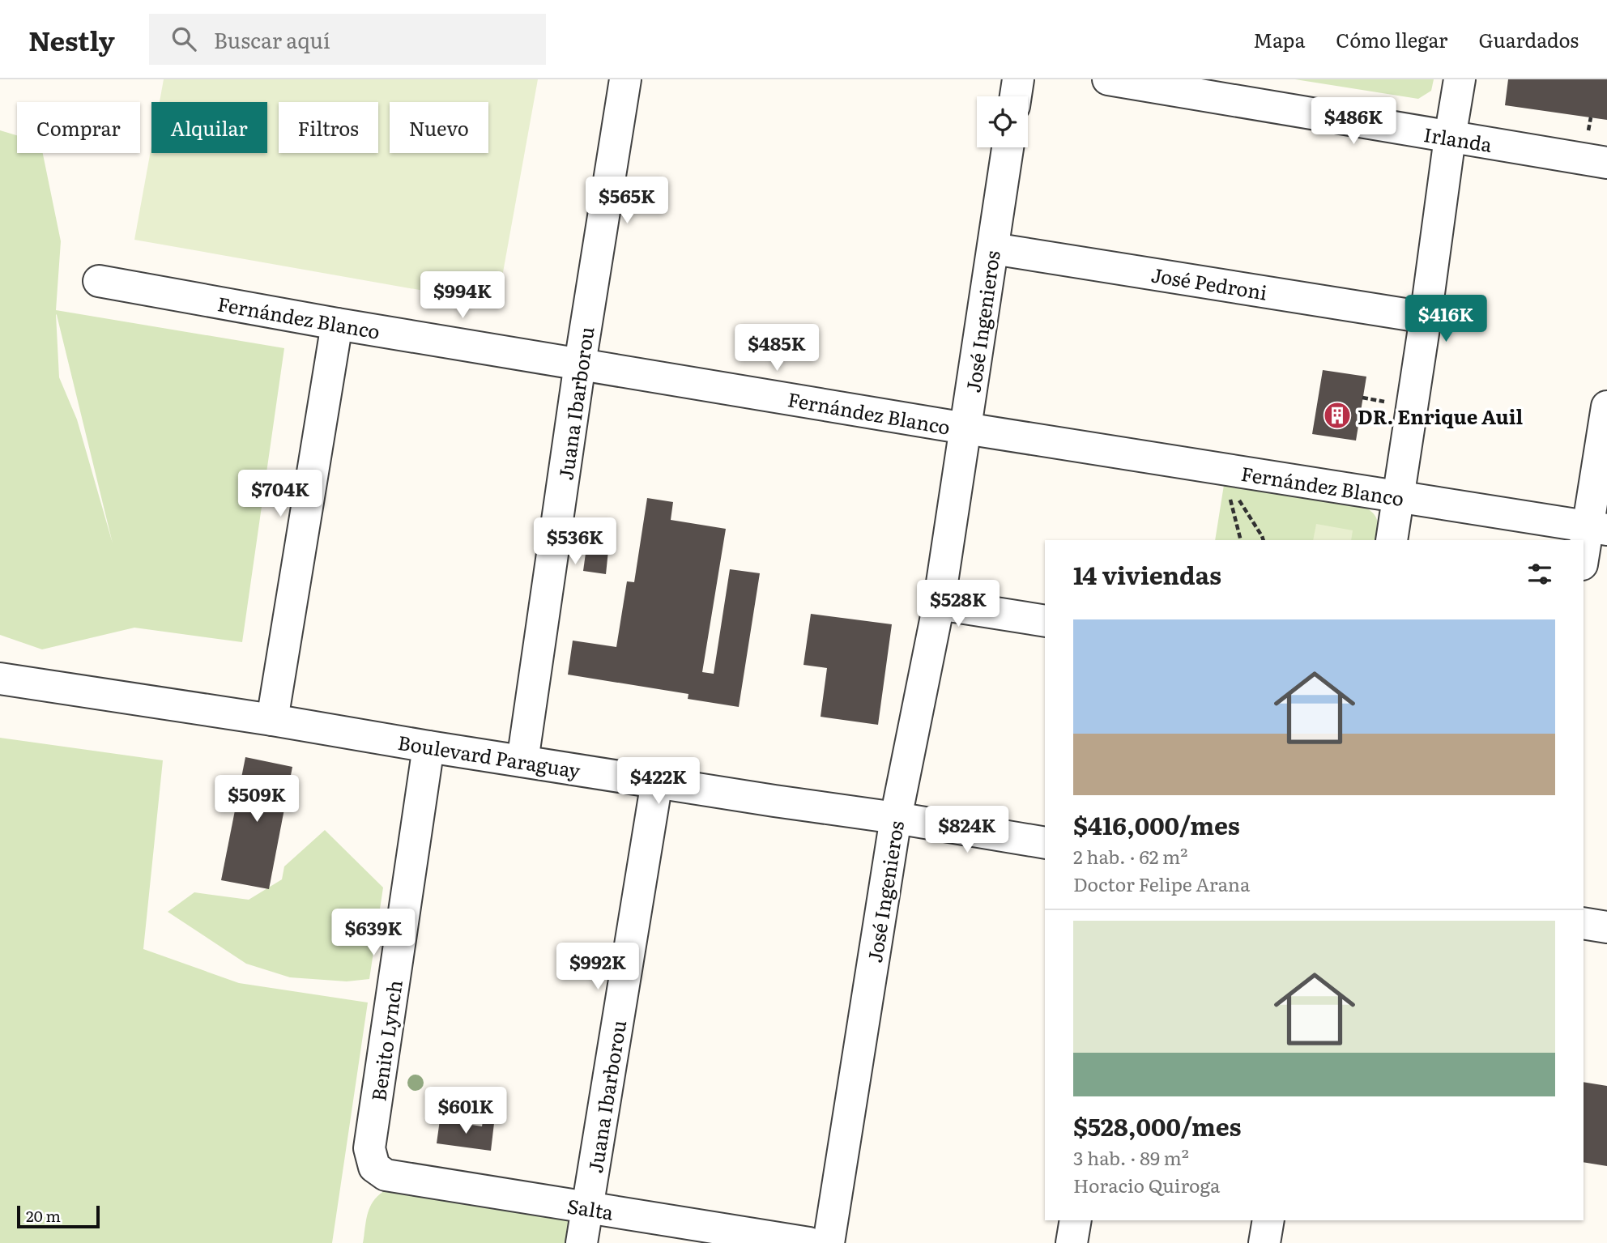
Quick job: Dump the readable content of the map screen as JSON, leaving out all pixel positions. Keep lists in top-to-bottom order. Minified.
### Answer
{"streets":{"street":["Irlanda","José Pedroni","Fernández Blanco","José Ingenieros","Juana Ibarborou","Boulevard Paraguay","Benito Lynch","Salta"]},"crossings":[["José Pedroni","José Ingenieros"],["Fernández Blanco","José Ingenieros"],["Fernández Blanco","Juana Ibarborou"],["José Ingenieros","Boulevard Paraguay"],["Juana Ibarborou","Boulevard Paraguay"],["Juana Ibarborou","Salta"],["Boulevard Paraguay","Benito Lynch"],["Benito Lynch","Salta"]],"places":{"building":["DR. Enrique Auil"]},"scale_bar":"20 m","page":{"header":"Nestly","search":"Buscar aquí","nav":["Mapa","Cómo llegar","Guardados"],"price":["$486K","$565K","$994K","$416K","$485K","$704K","$536K","$528K","$422K","$509K","$824K","$639K","$992K","$601K"],"chip":["Comprar","Alquilar","Filtros","Nuevo"],"heading":"14 viviendas","list":[{"name":"$416,000/mes","note":"2 hab. · 62 m² · Doctor Felipe Arana"},{"name":"$528,000/mes","note":"3 hab. · 89 m² · Horacio Quiroga"}],"scale":"20 m"}}
